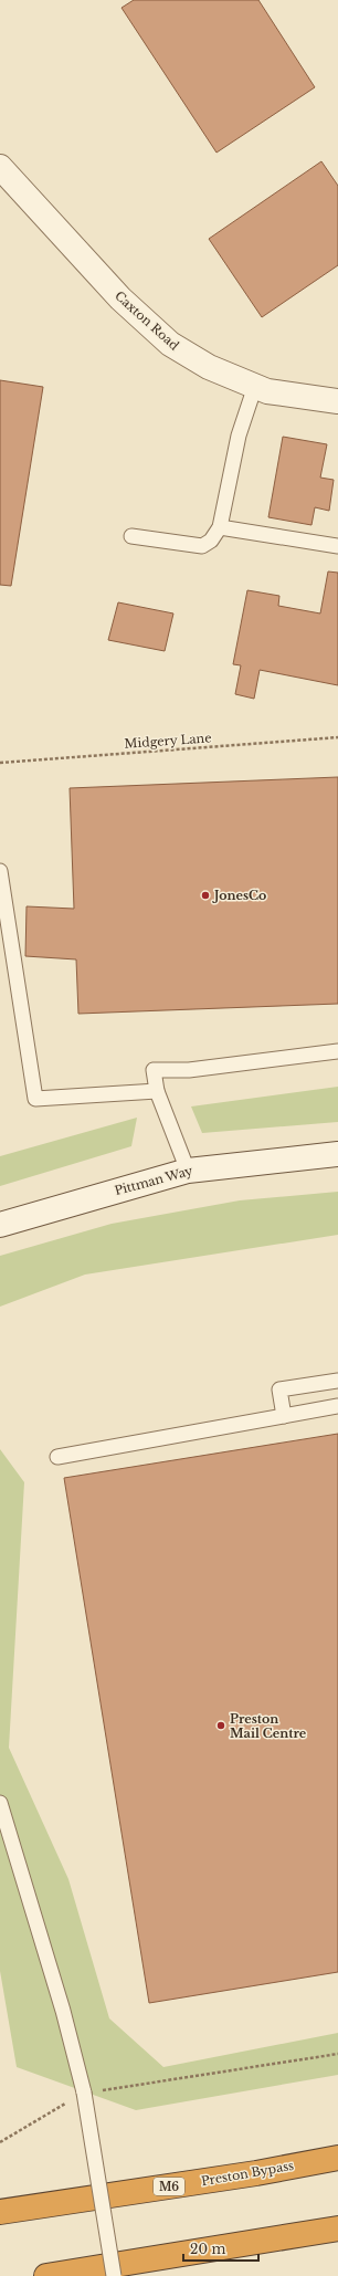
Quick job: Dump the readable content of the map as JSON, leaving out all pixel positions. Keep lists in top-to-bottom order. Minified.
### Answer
{"streets":{"highway":["Preston Bypass","M6"],"street":["Caxton Road","Pittman Way"],"path":["Midgery Lane"]},"places":["JonesCo","Preston Mail Centre"],"scale_bar":"20 m"}
